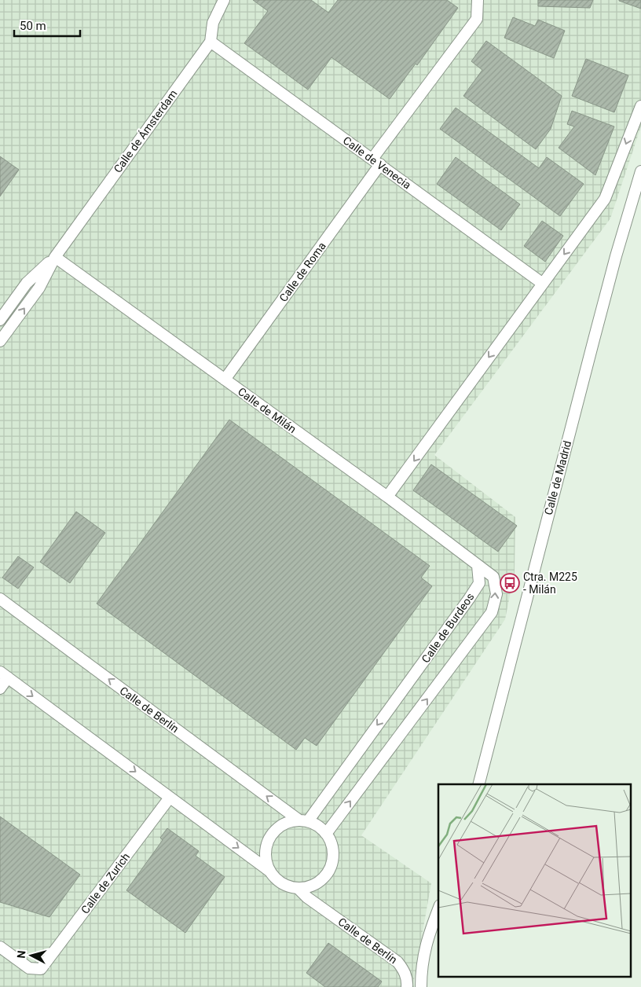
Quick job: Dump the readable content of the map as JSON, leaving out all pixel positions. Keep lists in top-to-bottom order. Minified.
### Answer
{"streets":{"street":["Calle de Ámsterdam","Calle de Venecia","Calle de Roma","Calle de Milán","Calle de Madrid","Calle de Burdeos","Calle de Berlín","Calle de Zurich"]},"crossings":[["Calle de Ámsterdam","Calle de Venecia"],["Calle de Ámsterdam","Calle de Milán"],["Calle de Venecia","Calle de Roma"],["Calle de Roma","Calle de Milán"],["Calle de Milán","Calle de Burdeos"],["Calle de Burdeos","Calle de Berlín"]],"places":{"bus stop":["Ctra. M225 - Milán"]},"scale_bar":"50 m","north":"left"}
